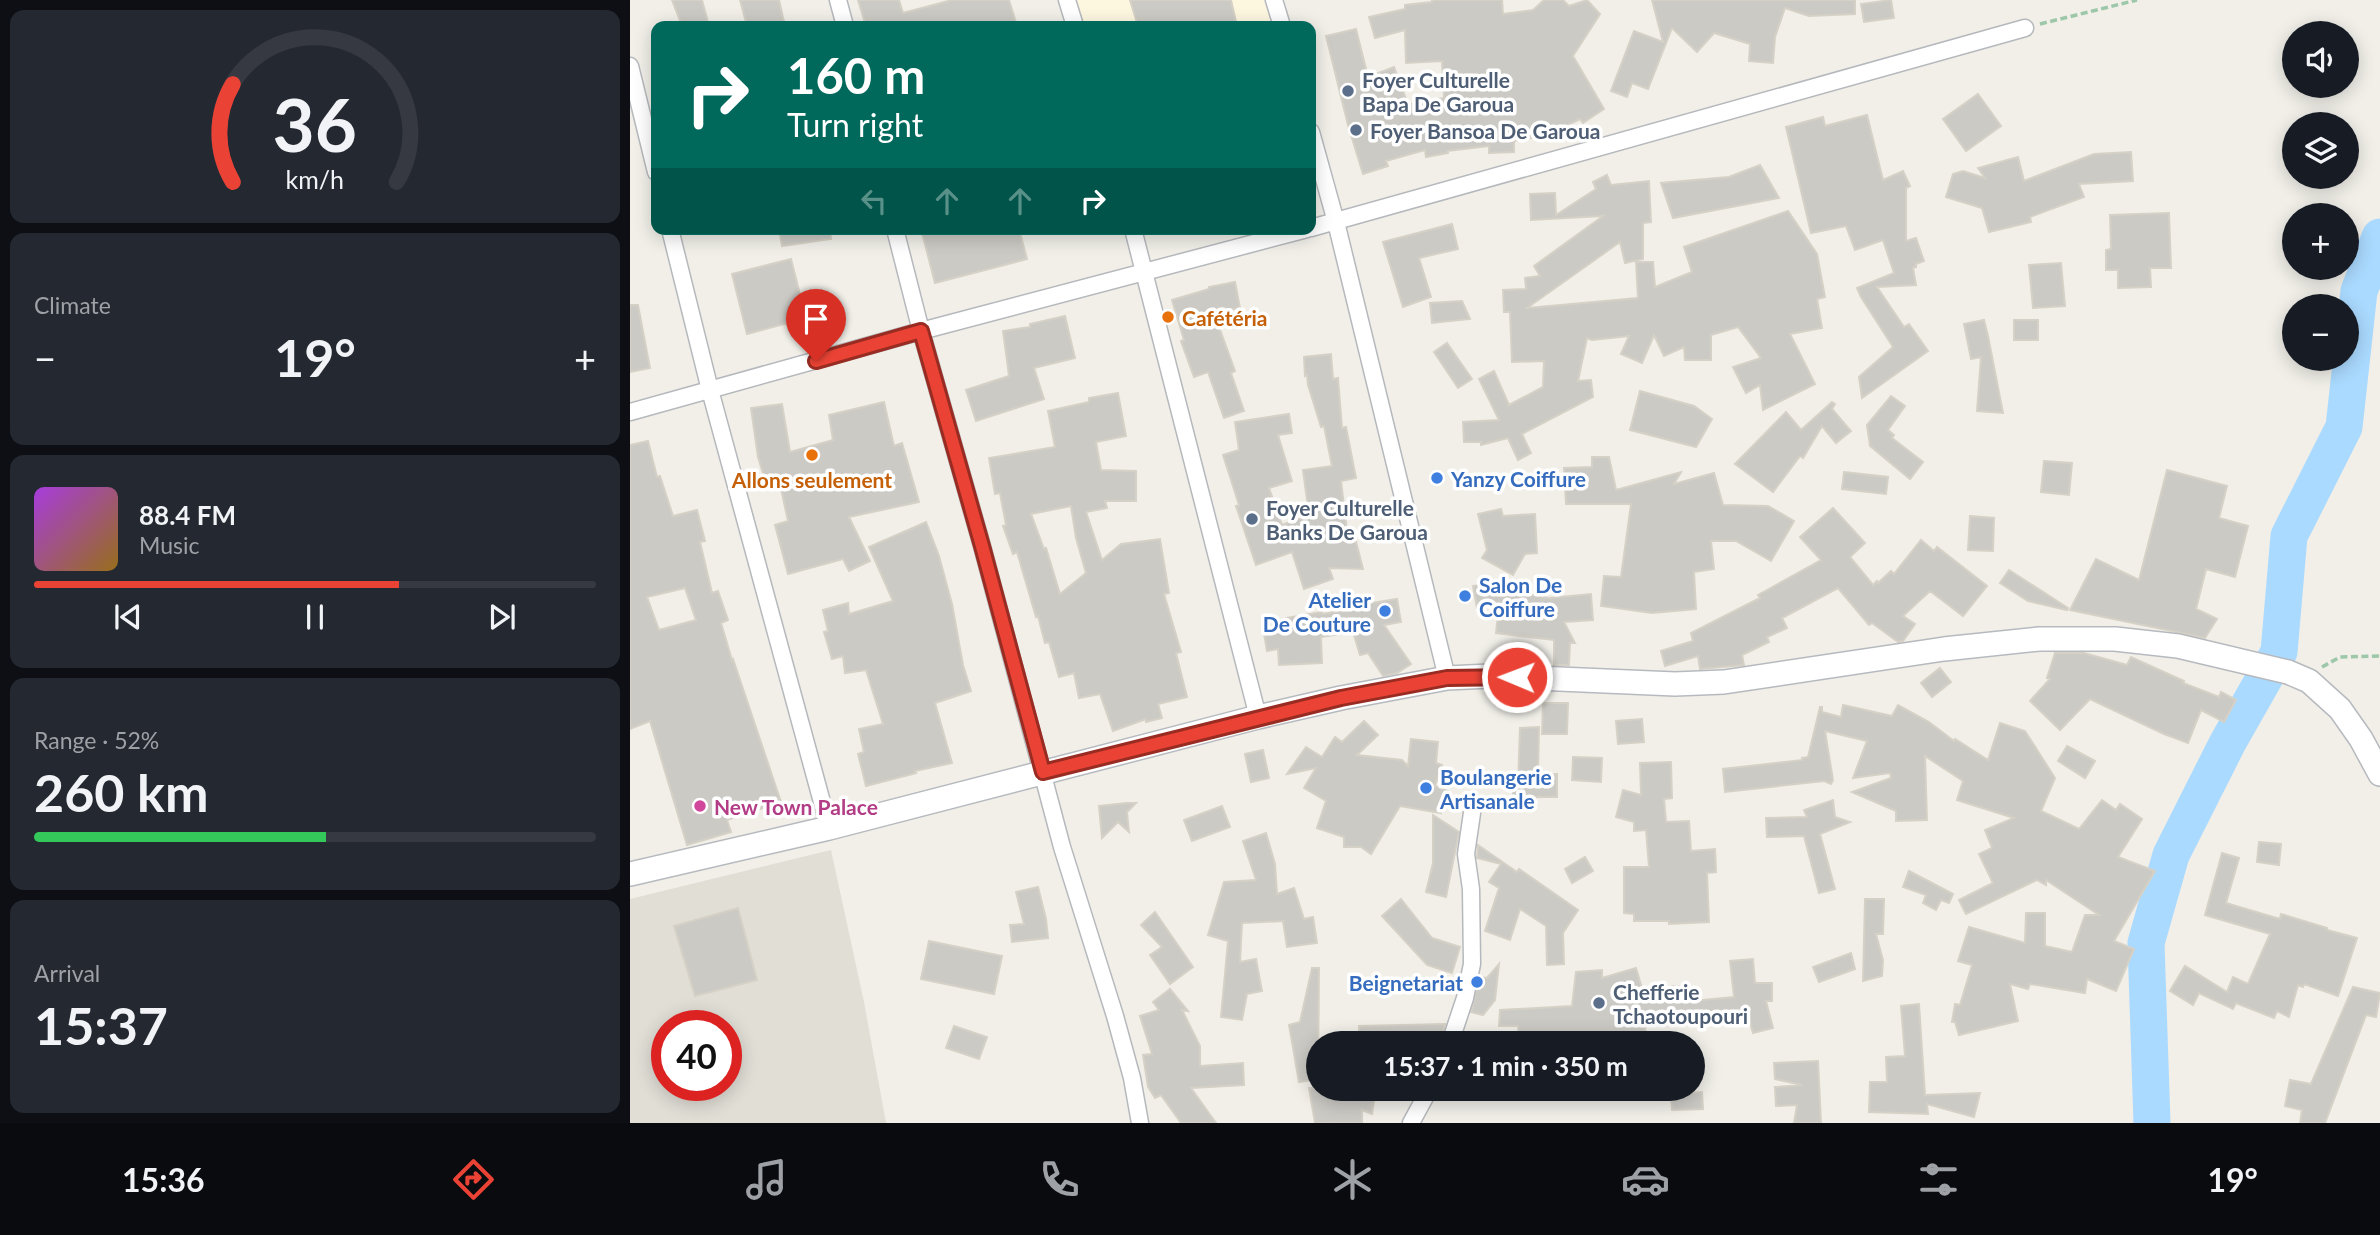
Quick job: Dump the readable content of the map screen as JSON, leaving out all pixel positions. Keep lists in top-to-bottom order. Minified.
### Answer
{"places":["Foyer Culturelle Bapa De Garoua","Foyer Bansoa De Garoua","Cafétéria","Allons seulement","Yanzy Coiffure","Foyer Culturelle Banks De Garoua","Salon De Coiffure","Atelier De Couture","Boulangerie Artisanale","New Town Palace","Beignetariat","Chefferie Tchaotoupouri"],"page":{"map_buttons":["+","−"],"turn":["160 m","Turn right"],"tile":["Climate",["Range · 52%","260 km"],["Arrival","15:37"]],"heat":["−","19°","+"],"song":["88.4 FM","Music"],"limit":"40","trip":"15:37 · 1 min · 350 m","tabs":["15:36","19°"],"gauge":["36","km/h"]}}
